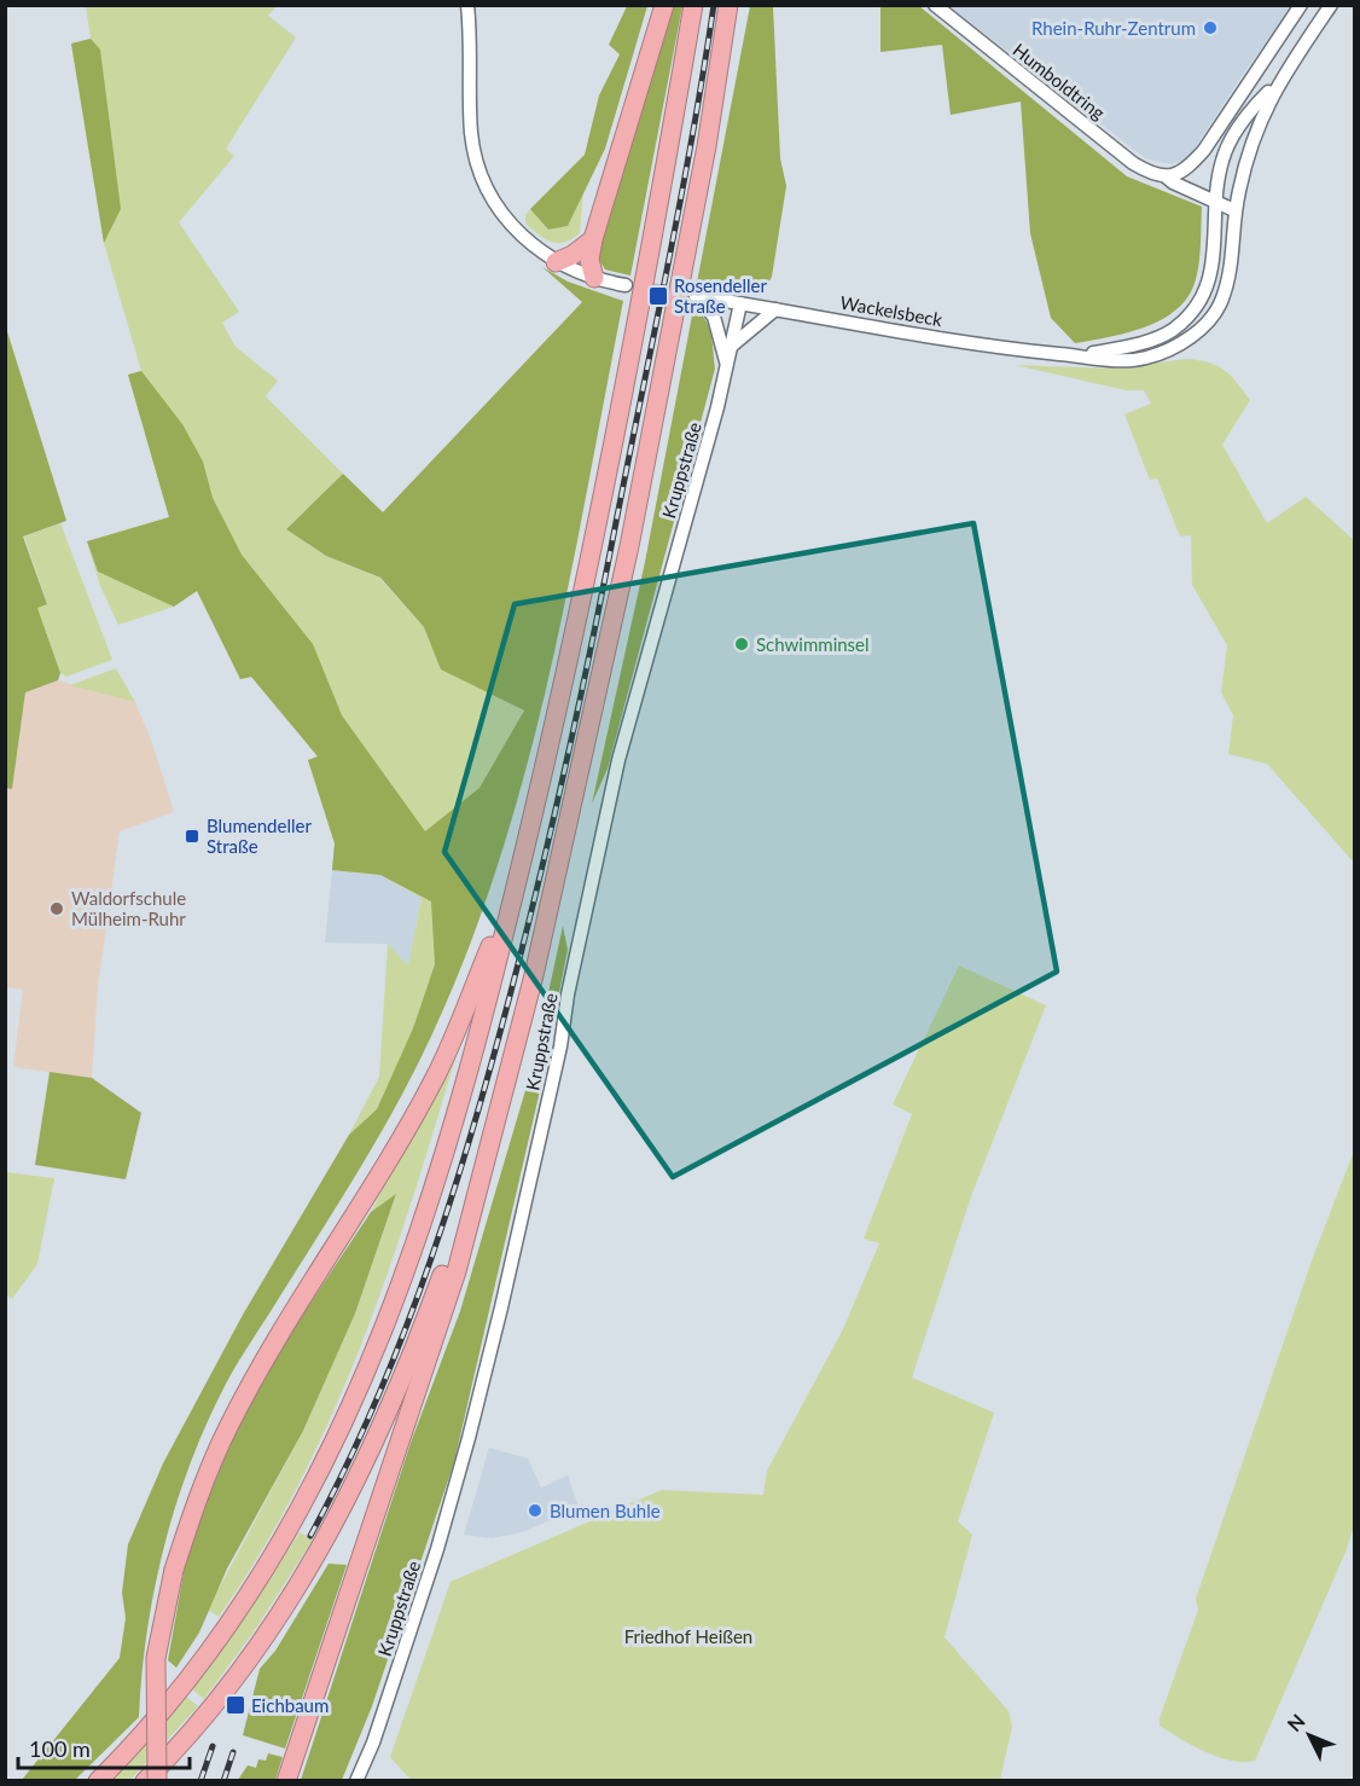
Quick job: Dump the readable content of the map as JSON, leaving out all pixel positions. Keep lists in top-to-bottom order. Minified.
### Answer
{"streets":{"street":["Humboldtring","Wackelsbeck","Kruppstraße"]},"crossings":[["Humboldtring","Wackelsbeck"],["Wackelsbeck","Kruppstraße"]],"parks":["Friedhof Heißen"],"places":{"other":["Rhein-Ruhr-Zentrum","Schwimminsel","Waldorfschule Mülheim-Ruhr","Blumen Buhle"],"transit":["Rosendeller Straße","Blumendeller Straße","Eichbaum"]},"scale_bar":"100 m","north":"top left"}
